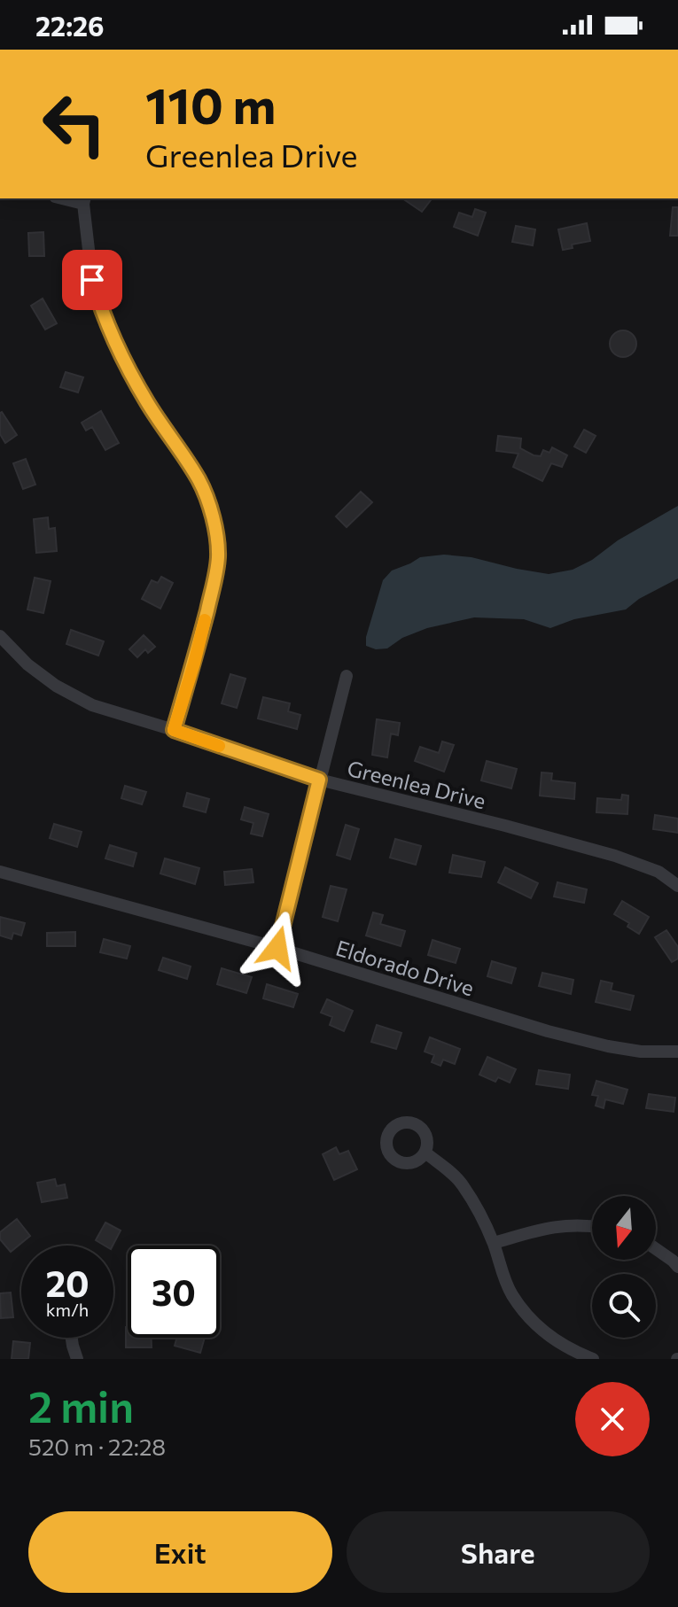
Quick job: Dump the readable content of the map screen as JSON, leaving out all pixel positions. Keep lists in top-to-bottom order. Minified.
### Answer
{"streets":{"street":["Greenlea Drive","Eldorado Drive"]},"north":"bottom","page":{"status":"22:26","turn":["110 m","Greenlea Drive"],"speed":"20 km/h","limit":"30","heading":["2 min","520 m · 22:28"],"buttons":["Exit","Share"]}}
